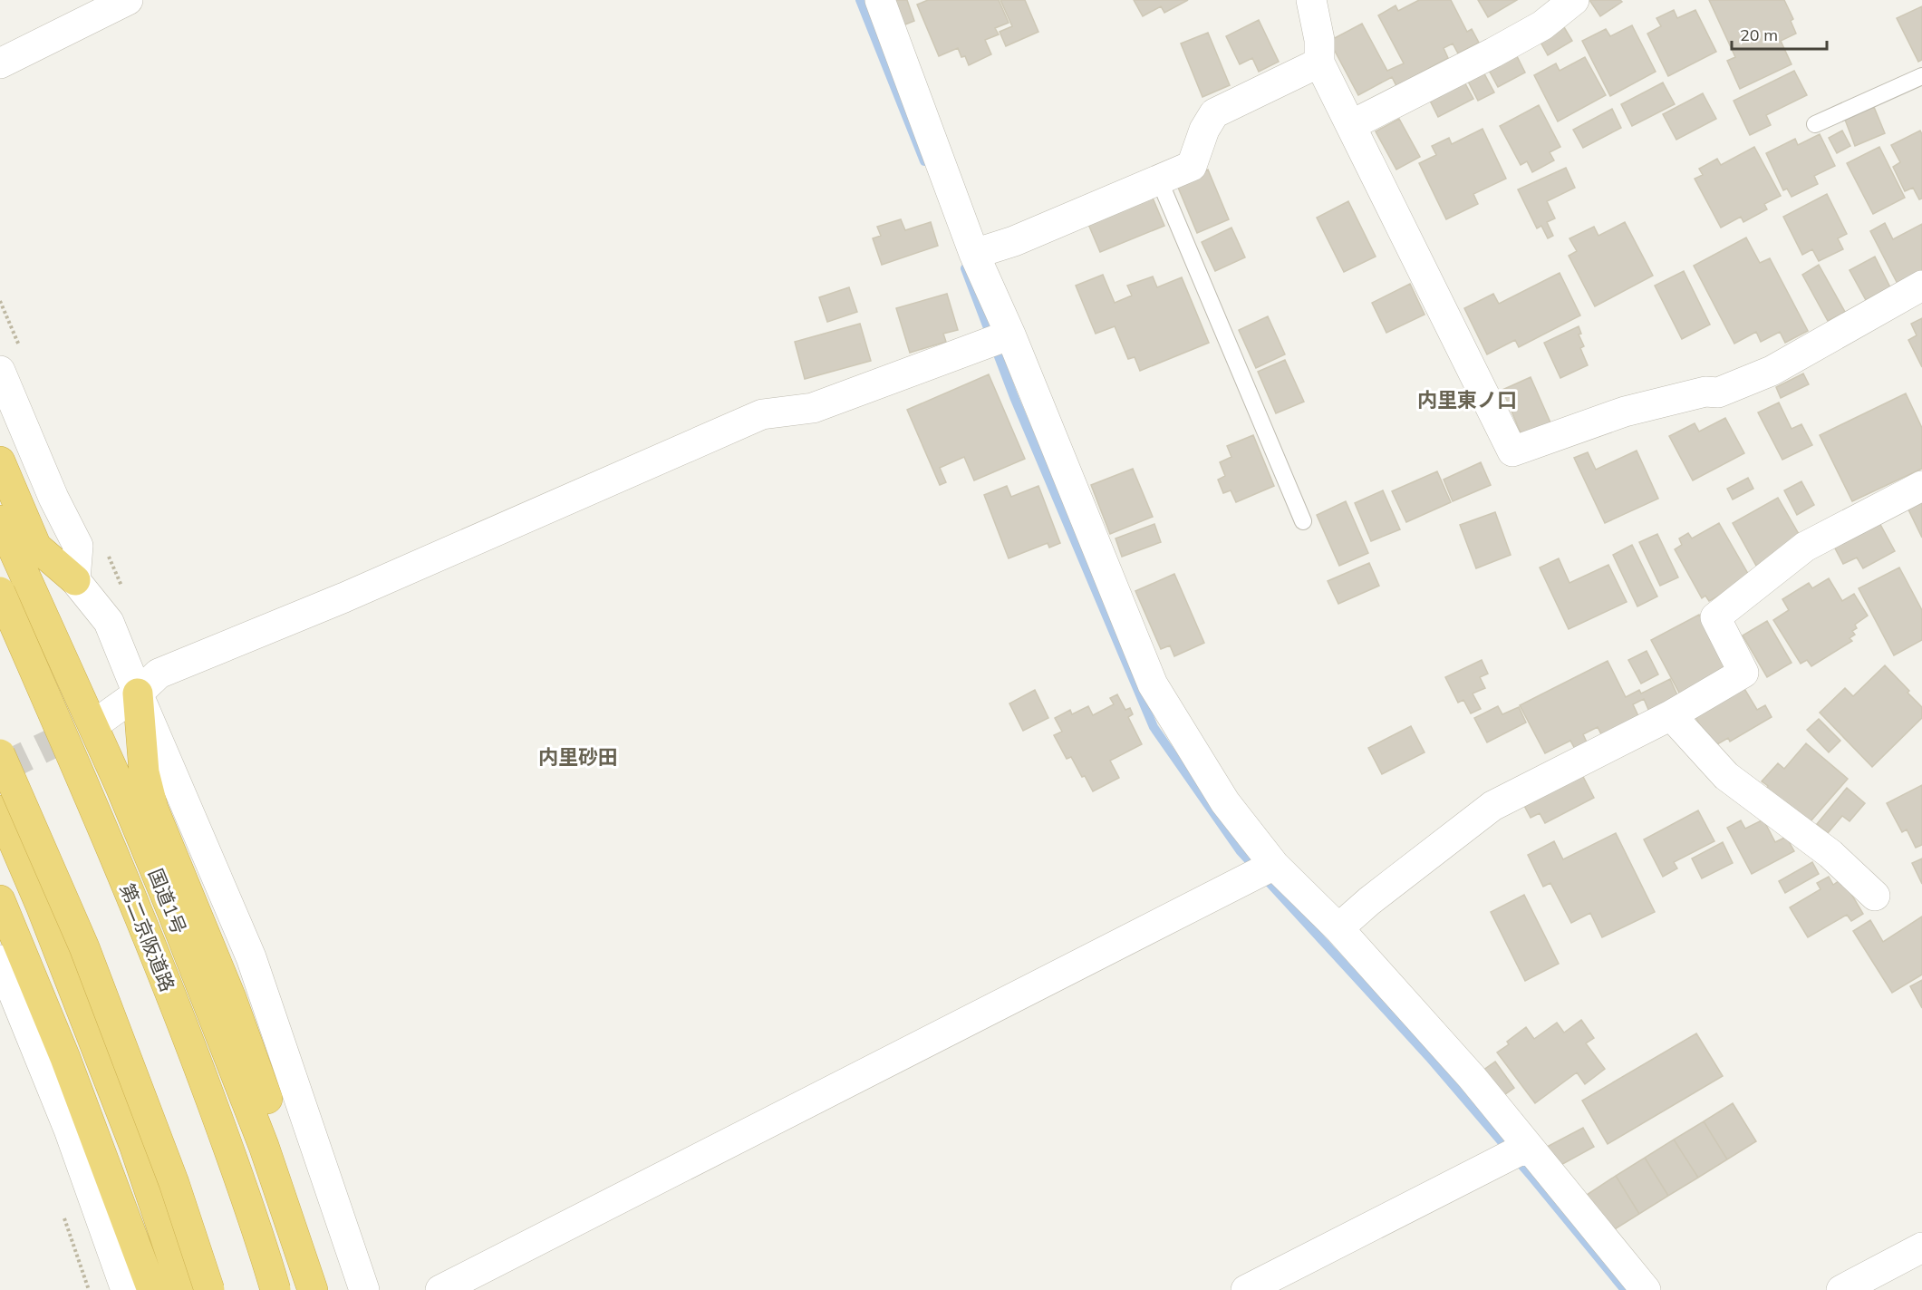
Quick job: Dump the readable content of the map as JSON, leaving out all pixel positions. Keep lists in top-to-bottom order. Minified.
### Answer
{"streets":{"highway":["国道1号","第二京阪道路"]},"districts":["内里東ノ口","内里砂田"],"scale_bar":"20 m"}
